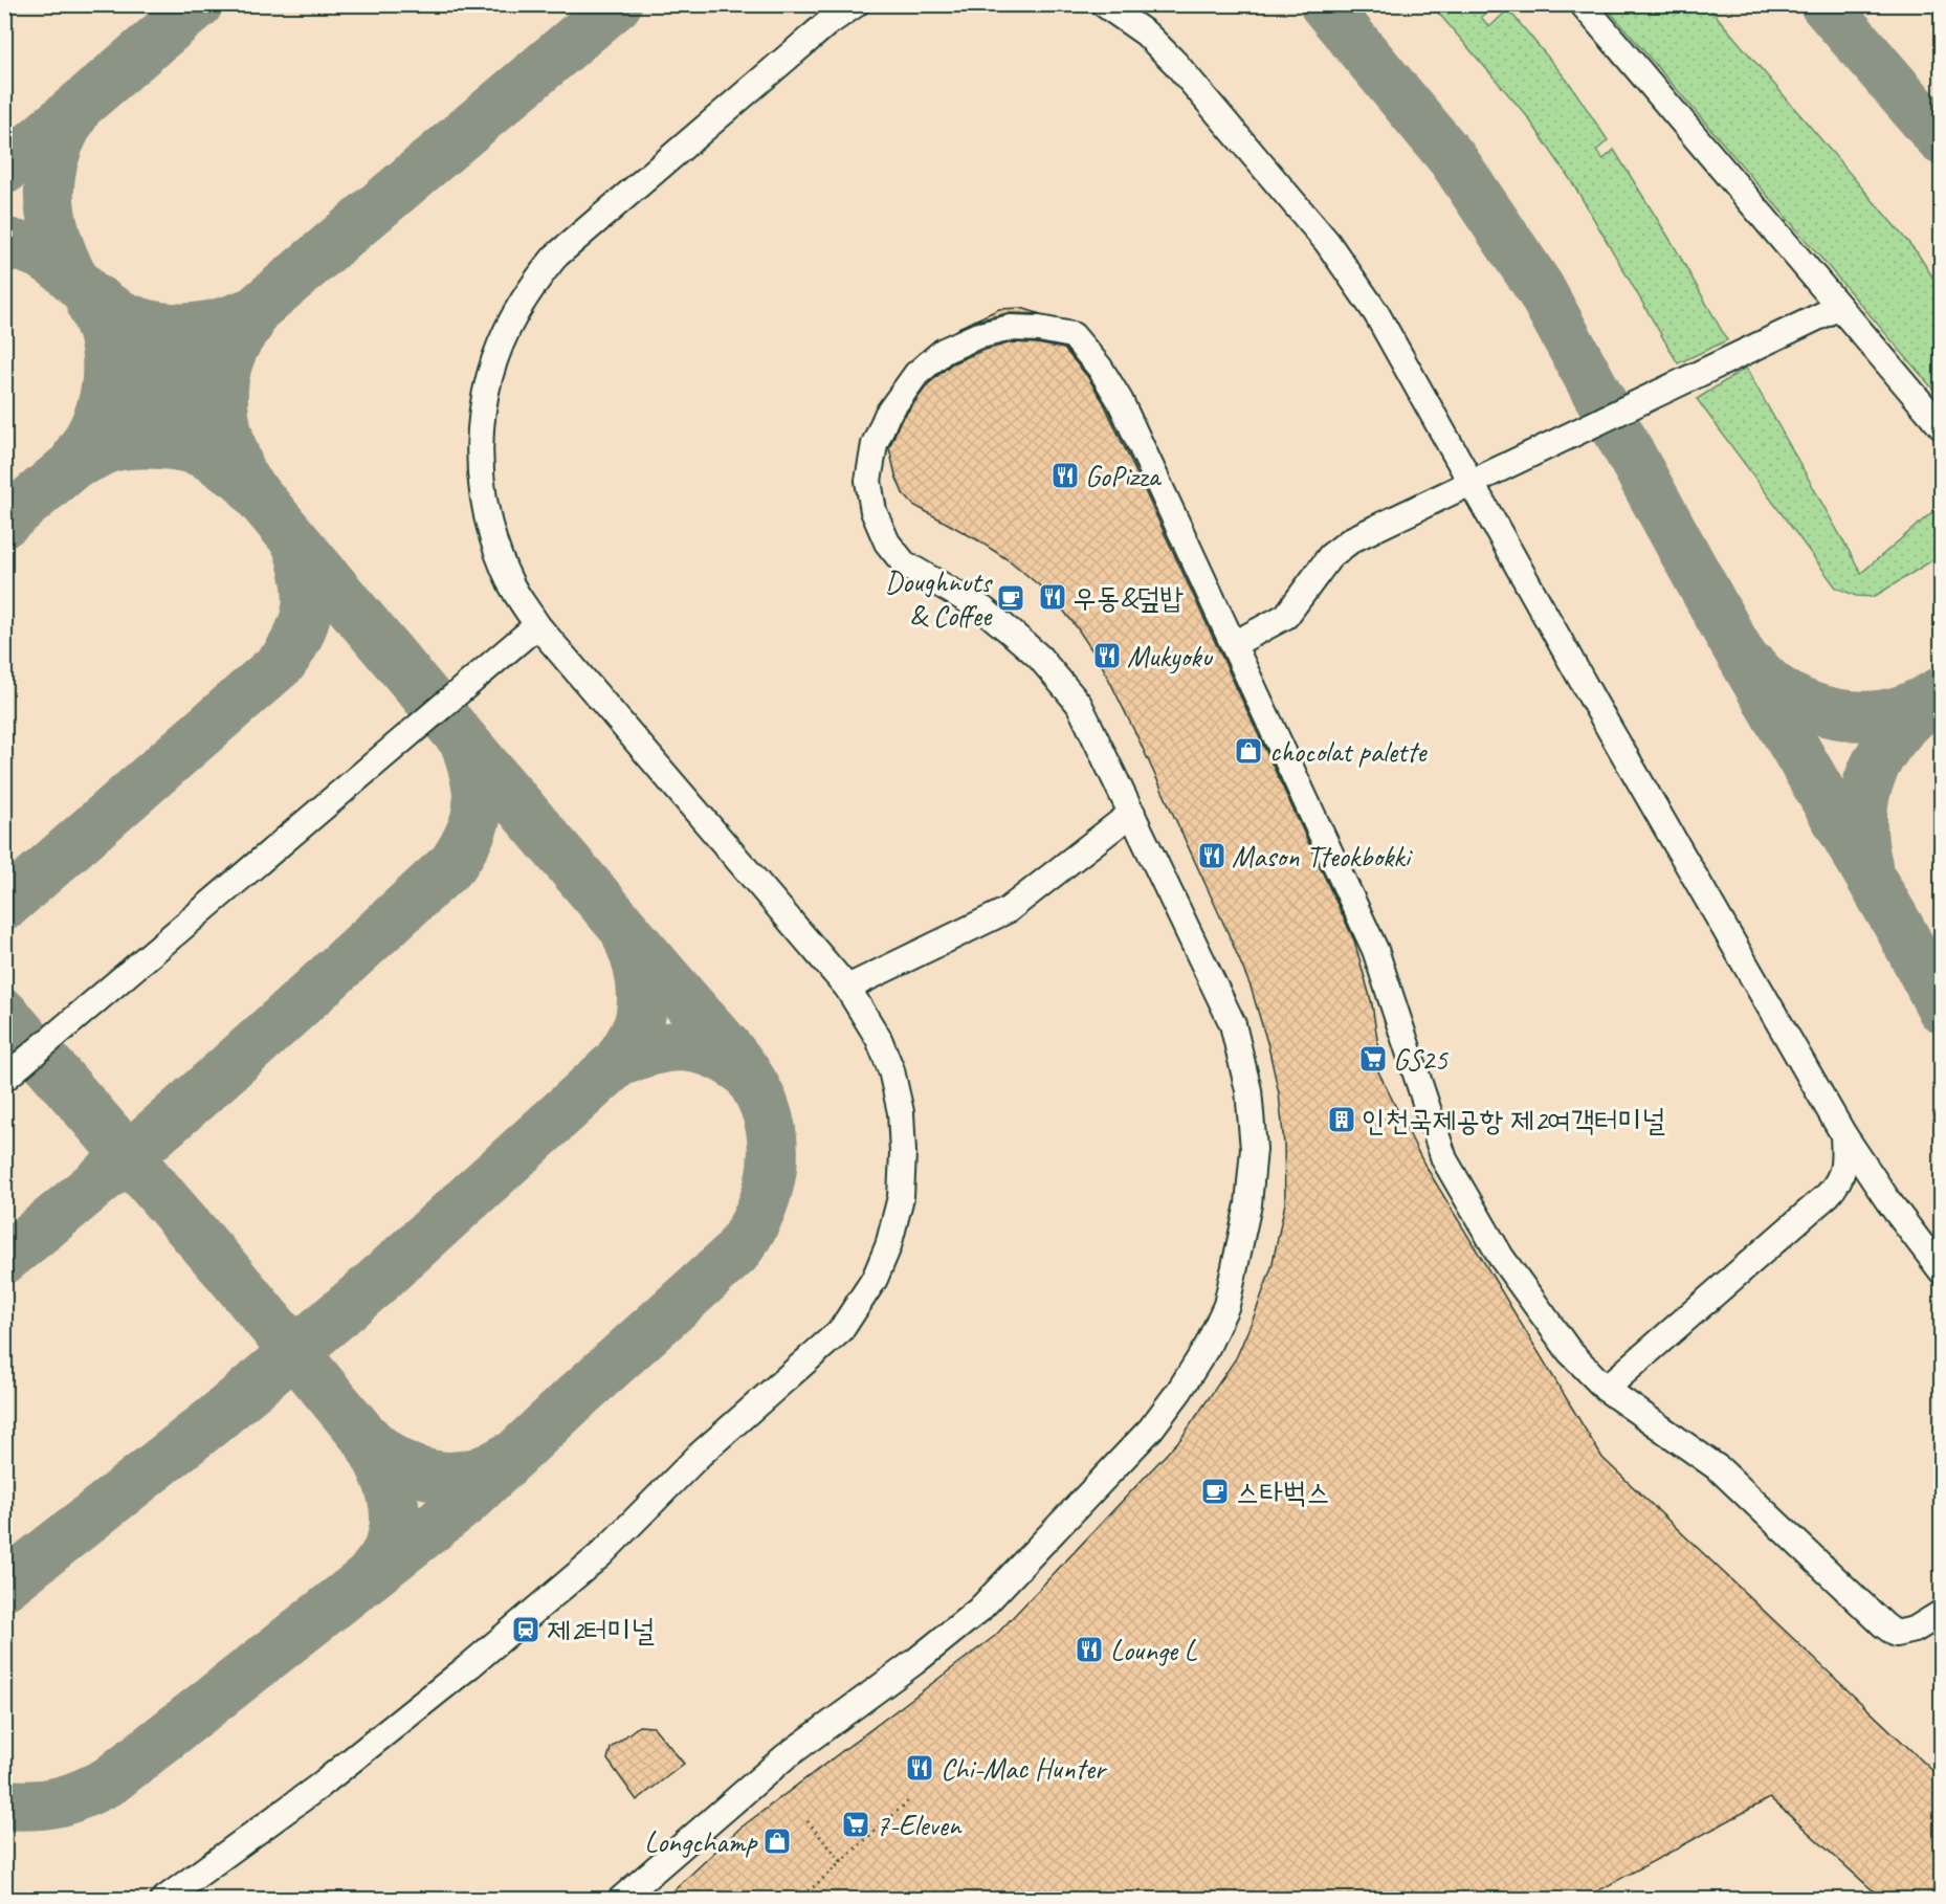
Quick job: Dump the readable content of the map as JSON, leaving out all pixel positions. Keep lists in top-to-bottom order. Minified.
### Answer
{"places":{"restaurant":["GoPizza","우동&덮밥","Mukyoku","Mason Tteokbokki","Lounge L","Chi-Mac Hunter"],"cafe":["Doughnuts & Coffee","스타벅스"],"shop":["chocolat palette","Longchamp"],"supermarket":["GS25","7-Eleven"],"building":["인천국제공항 제2여객터미널"],"station":["제2터미널"]}}
